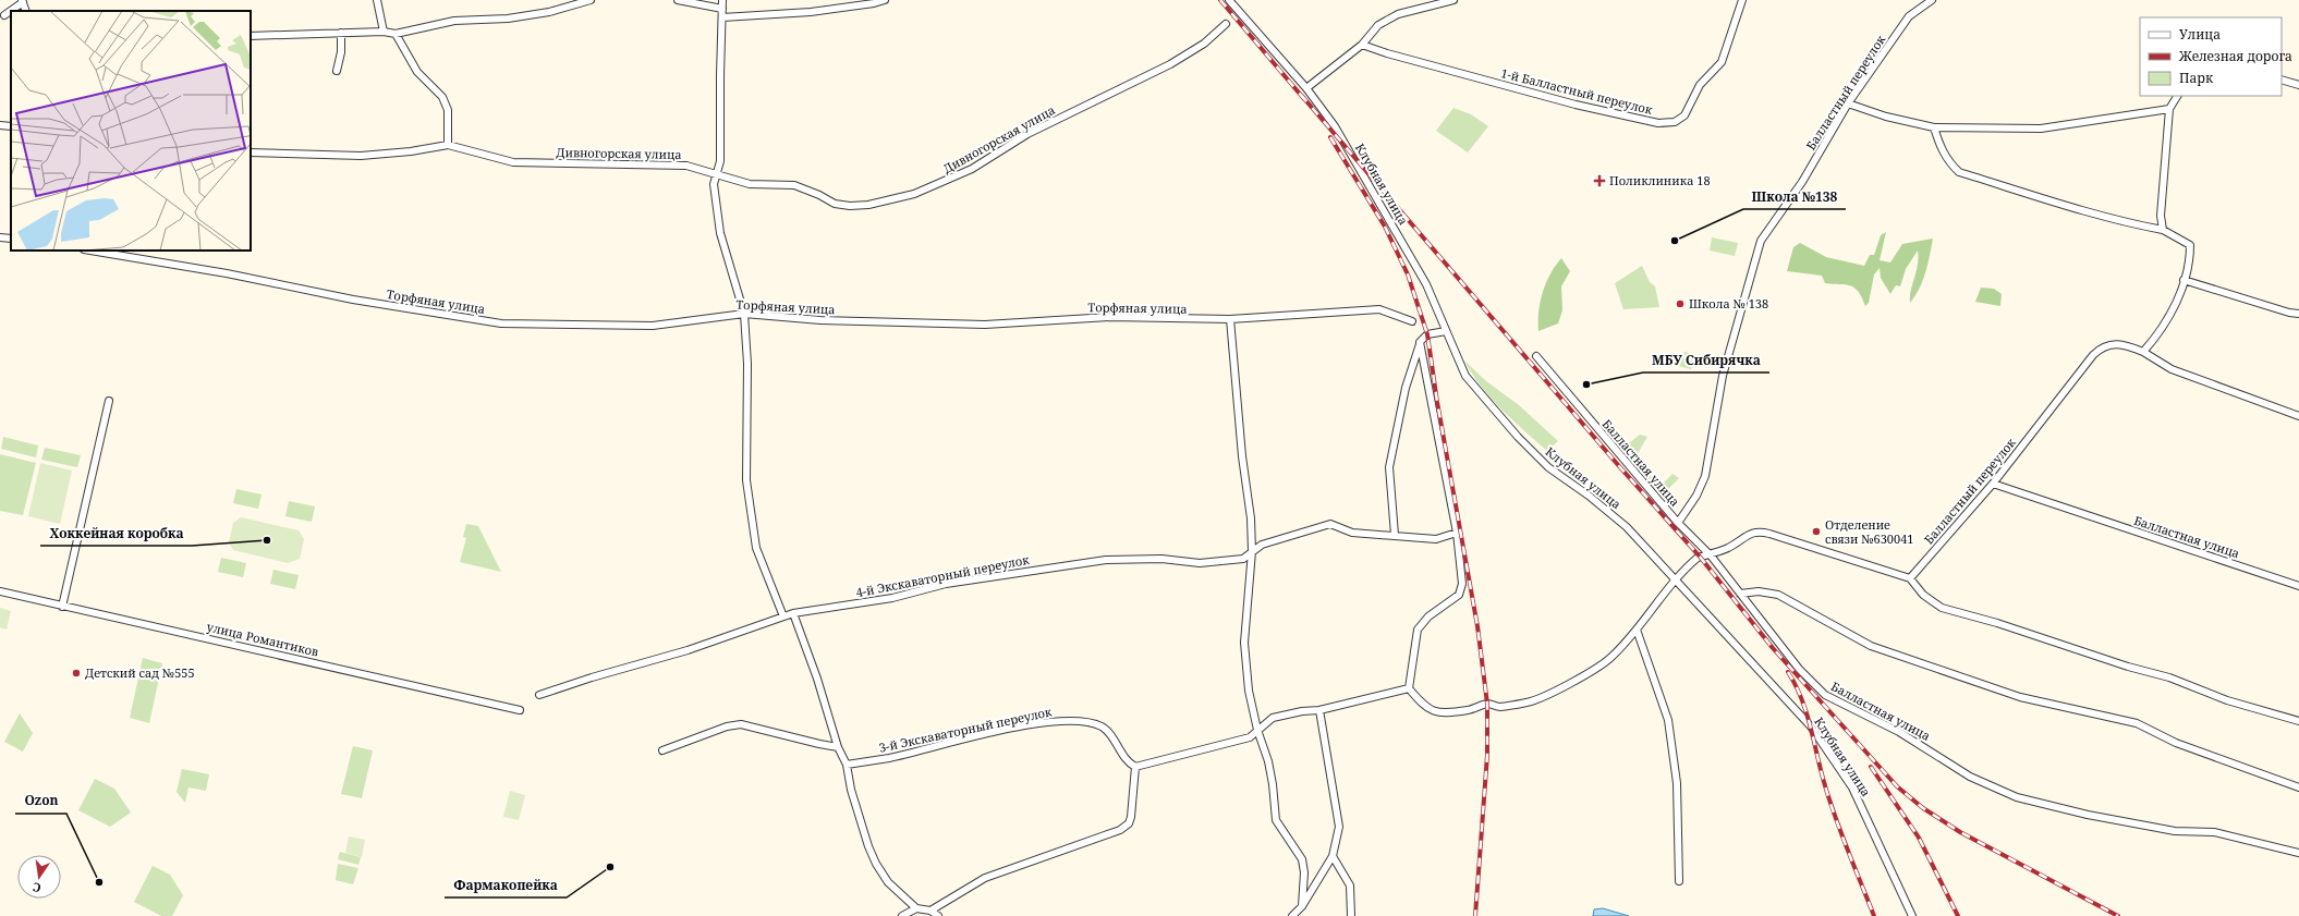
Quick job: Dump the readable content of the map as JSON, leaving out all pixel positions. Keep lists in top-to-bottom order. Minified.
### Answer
{"streets":{"street":["1-й Балластный переулок","Балластный переулок","Дивногорская улица","Клубная улица","Торфяная улица","Балластная улица","4-й Экскаваторный переулок","улица Романтиков","3-й Экскаваторный переулок"]},"crossings":[["Балластный переулок","Балластная улица"]],"places":{"health":["Поликлиника 18"],"other":["Школа №138","Школа № 138","МБУ Сибирячка","Отделение связи №630041","Хоккейная коробка","Детский сад №555","Фармакопейка","Ozon"]},"legend":["Улица","Железная дорога","Парк"],"north":"bottom"}
